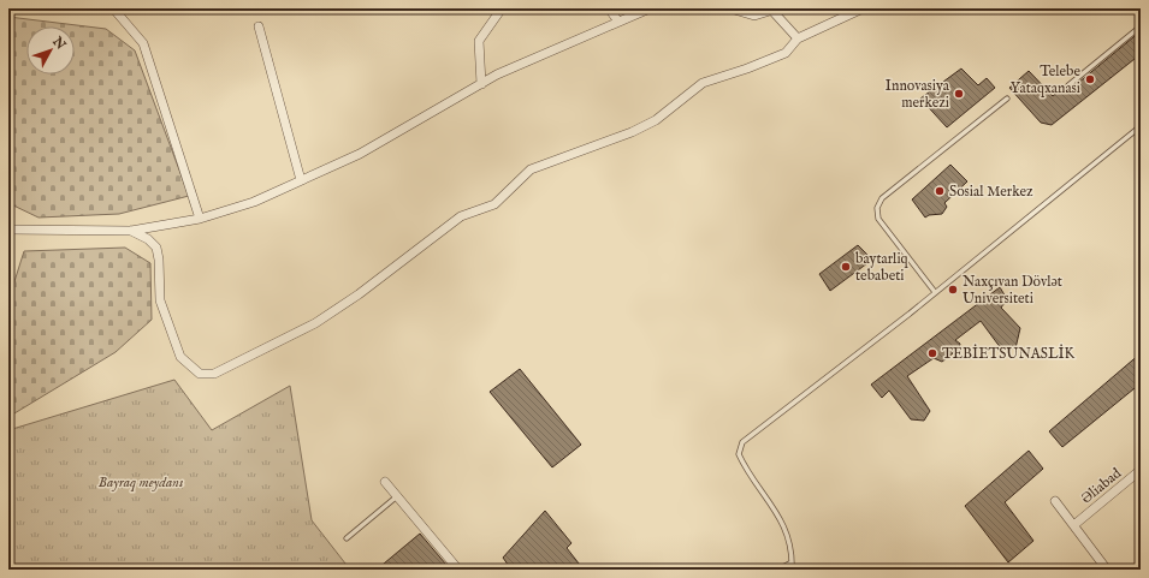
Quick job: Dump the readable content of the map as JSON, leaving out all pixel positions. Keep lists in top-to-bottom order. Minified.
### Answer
{"streets":{"street":["Əliabad"]},"parks":["Bayraq meydanı"],"places":["Telebe Yataqxanasi","Innovasiya merkezi","Sosial Merkez","baytarliq tebabeti","Naxçıvan Dövlət Universiteti","TEBİETSUNASLİK"],"north":"top right"}
